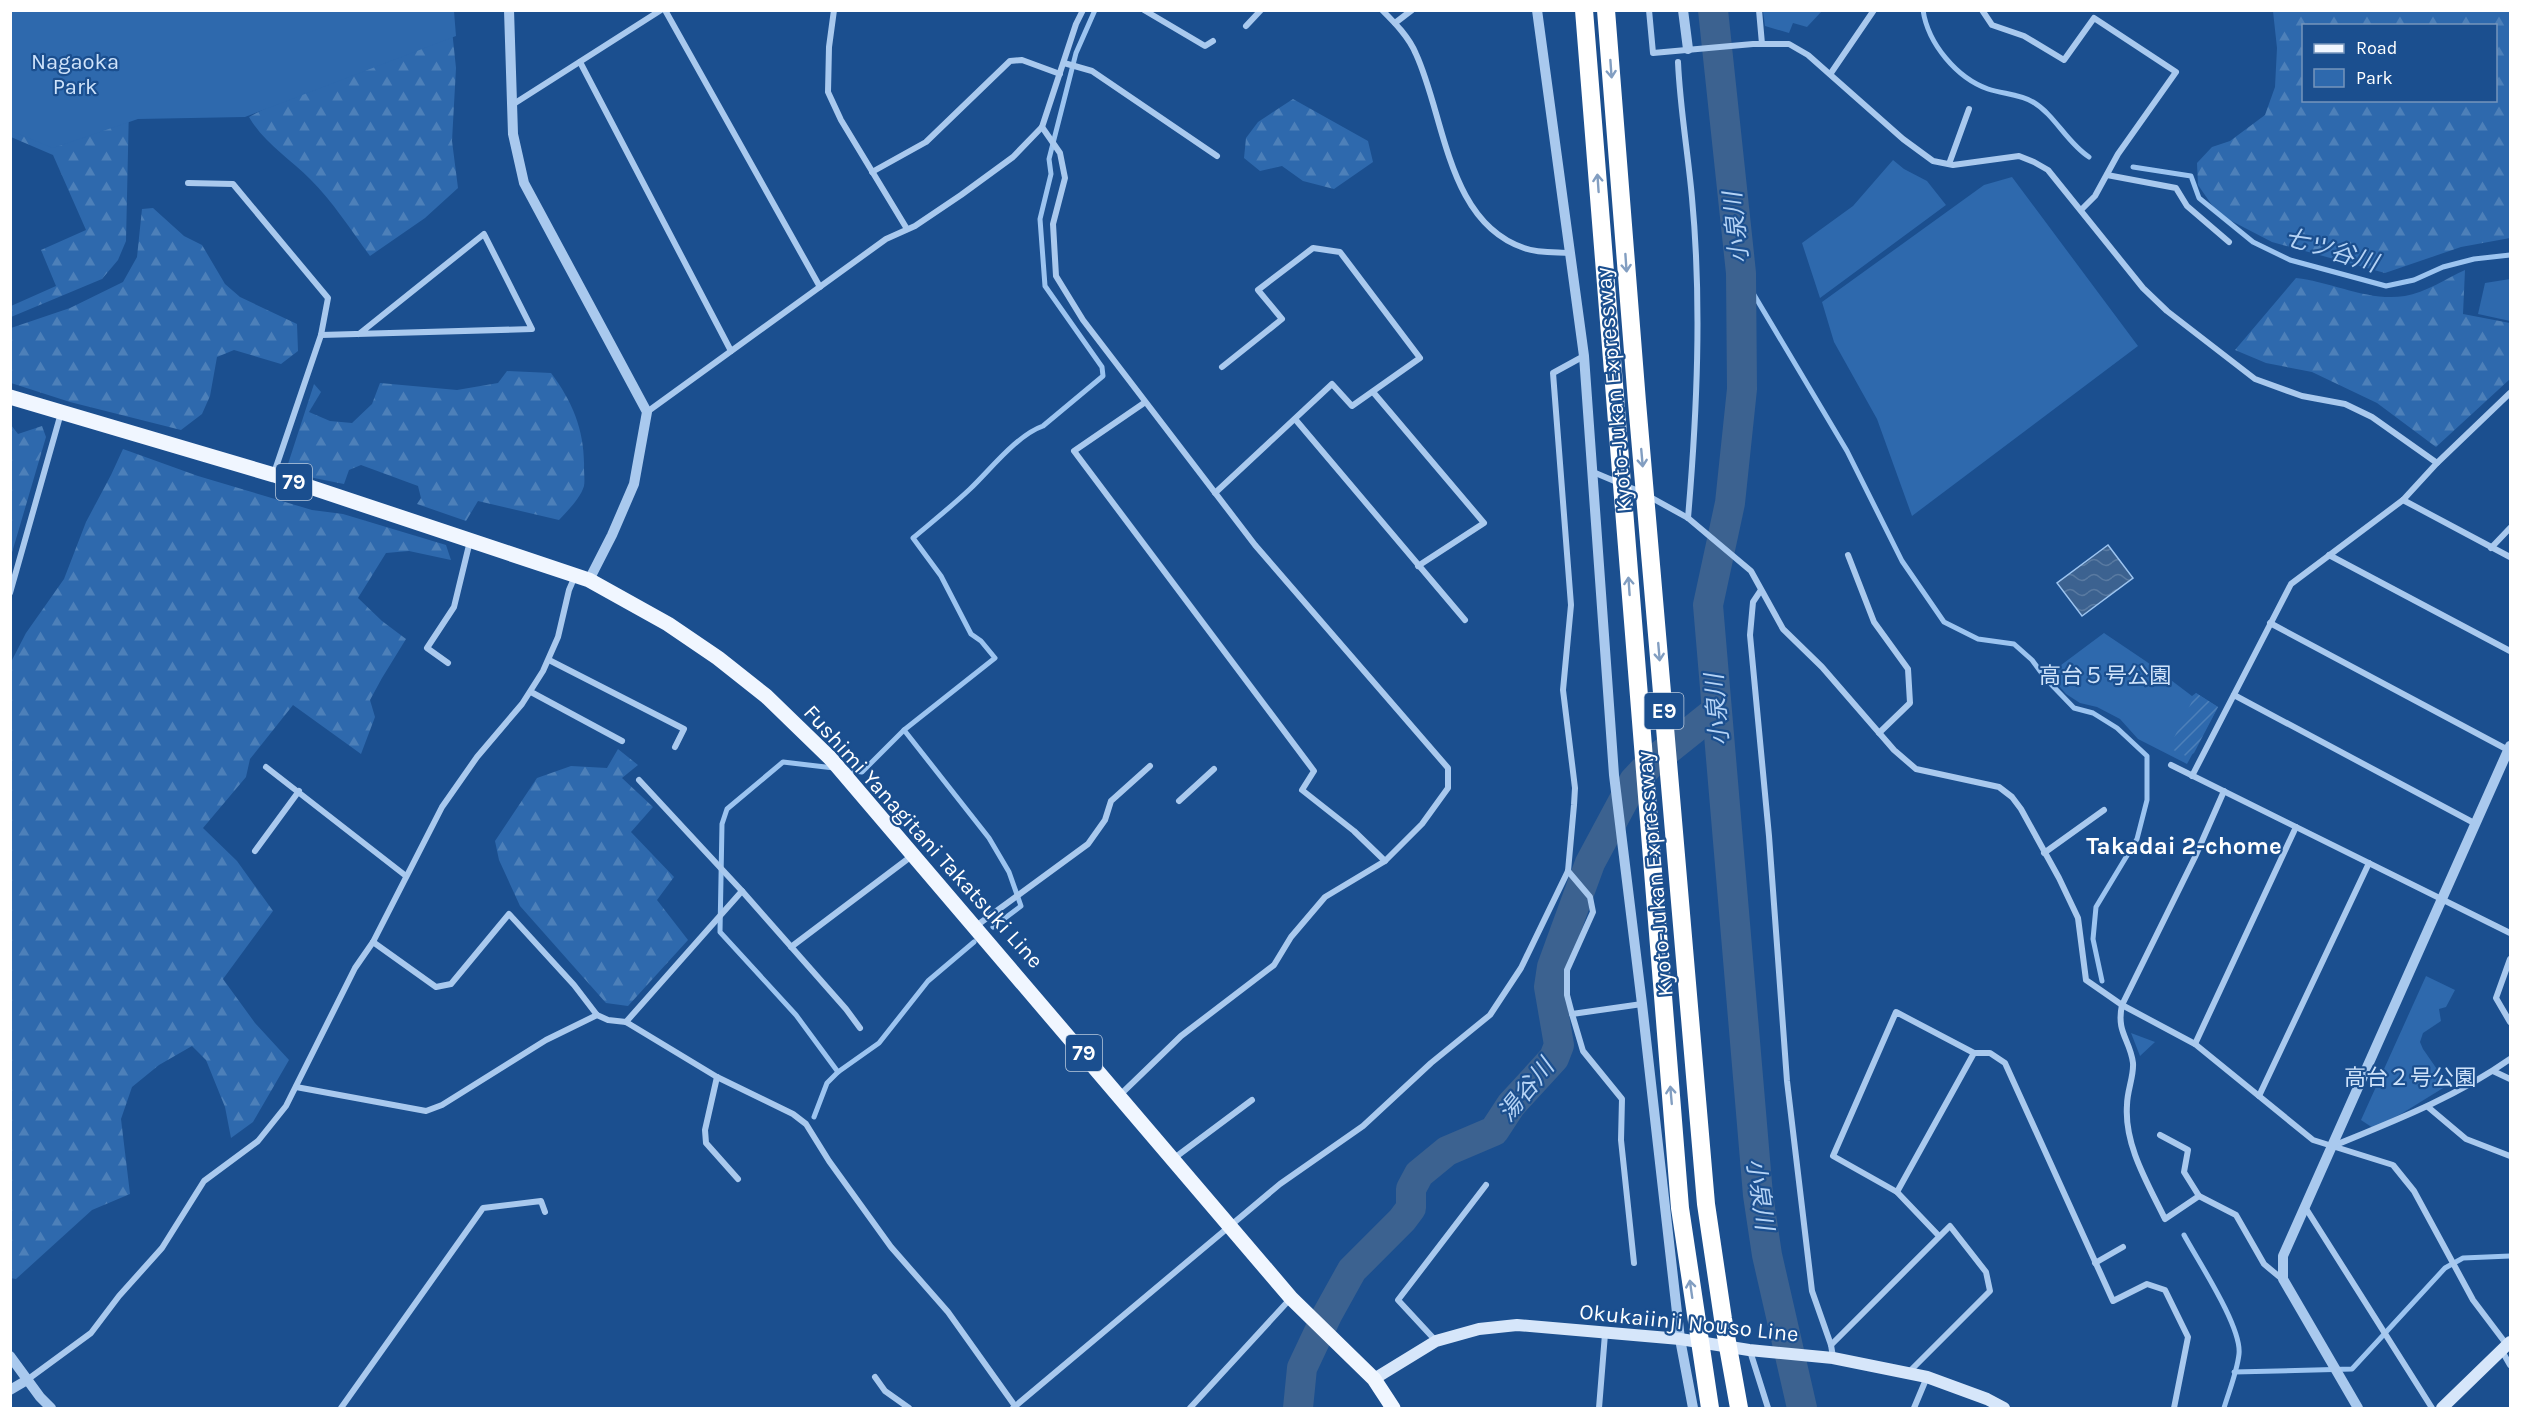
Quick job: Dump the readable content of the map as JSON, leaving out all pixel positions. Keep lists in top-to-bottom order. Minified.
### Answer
{"streets":{"highway":["Kyoto-Jukan Expressway","E9"],"main road":["79","Fushimi Yanagitani Takatsuki Line","Okukaiinji Nouso Line"]},"crossings":[["Fushimi Yanagitani Takatsuki Line","Okukaiinji Nouso Line"]],"districts":["Takadai 2-chome"],"water":["小泉川","七ツ谷川","湯谷川"],"parks":["Nagaoka Park","高台５号公園","高台２号公園"],"legend":["Road","Park"]}
